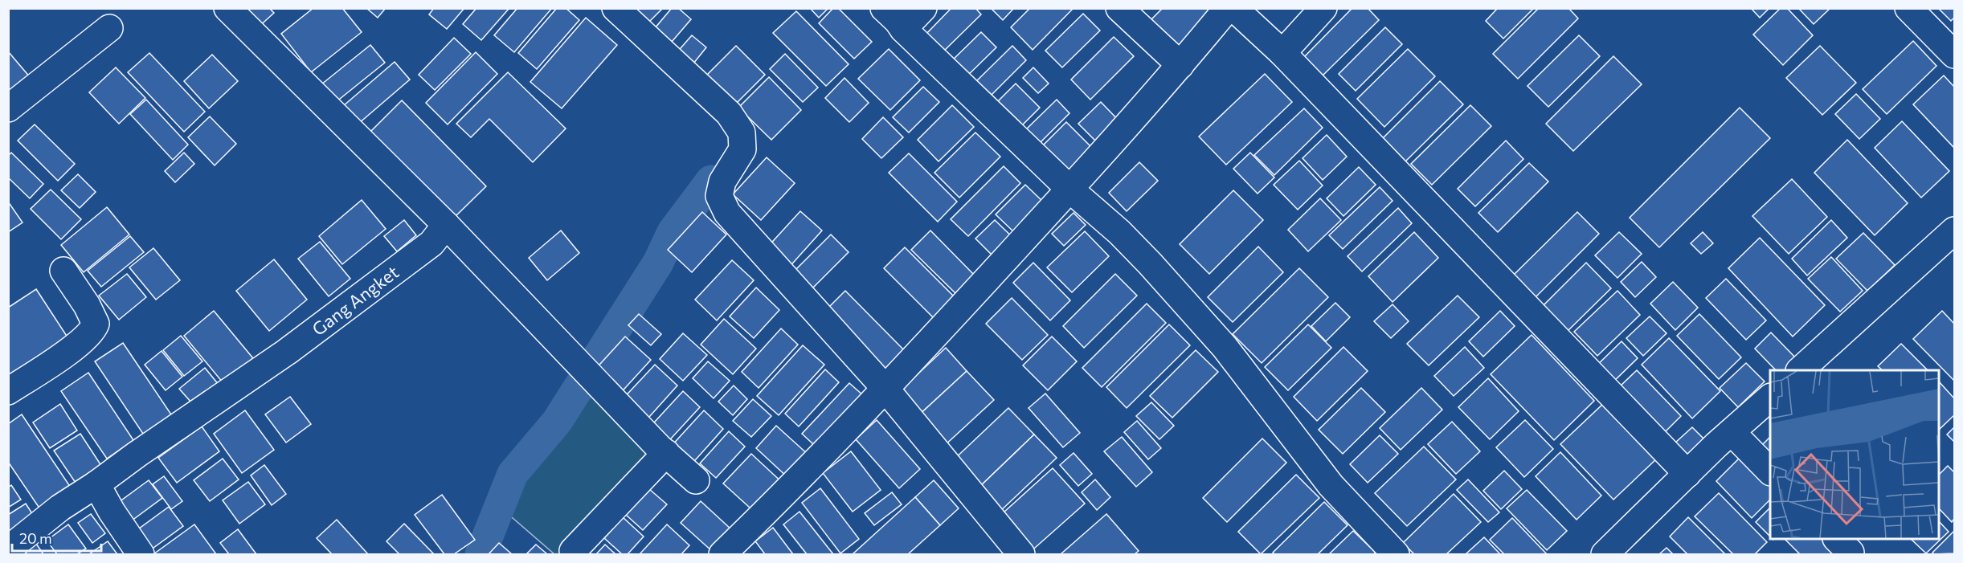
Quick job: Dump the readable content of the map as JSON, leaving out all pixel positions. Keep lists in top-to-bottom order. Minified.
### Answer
{"streets":{"street":["Gang Angket"]},"scale_bar":"20 m"}
